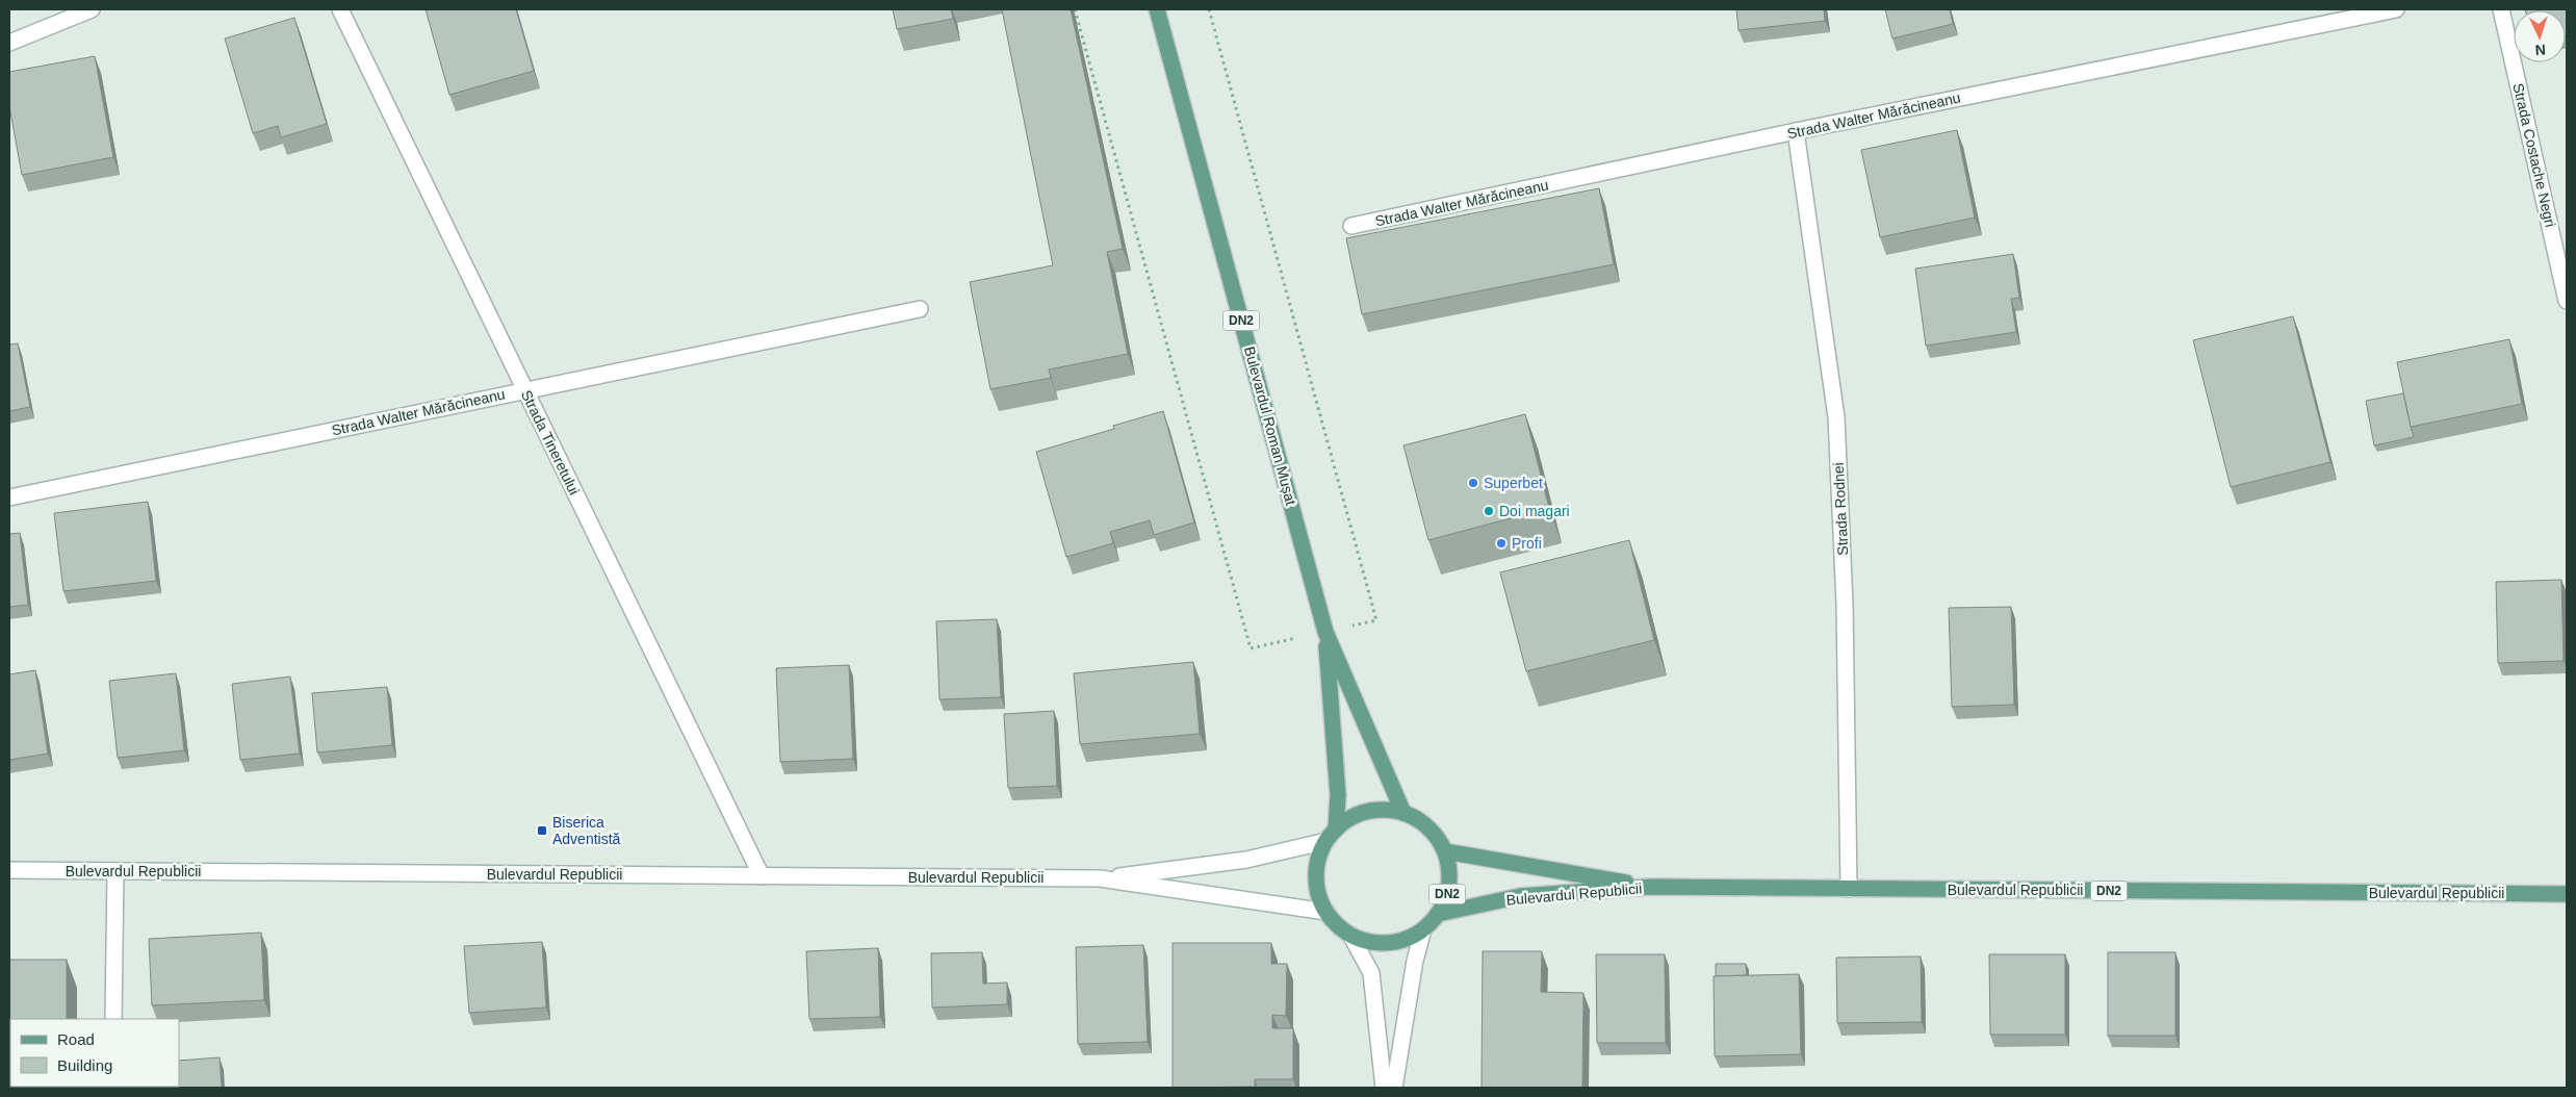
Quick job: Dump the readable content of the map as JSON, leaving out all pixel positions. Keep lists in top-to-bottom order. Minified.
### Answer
{"streets":{"main road":["DN2","Bulevardul Roman Mușat","Bulevardul Republicii"],"street":["Strada Walter Mărăcineanu","Strada Costache Negri","Strada Tineretului","Strada Rodnei"]},"crossings":[["Strada Walter Mărăcineanu","Strada Tineretului"],["Strada Walter Mărăcineanu","Strada Rodnei"],["DN2","Bulevardul Roman Mușat"],["DN2","Bulevardul Republicii"],["Bulevardul Roman Mușat","Bulevardul Republicii"],["Strada Tineretului","Bulevardul Republicii"],["Strada Rodnei","Bulevardul Republicii"]],"places":{"other":["Superbet","Doi magari","Profi"],"transit":["Biserica Adventistă"]},"legend":["Road","Building"],"north":"bottom"}
